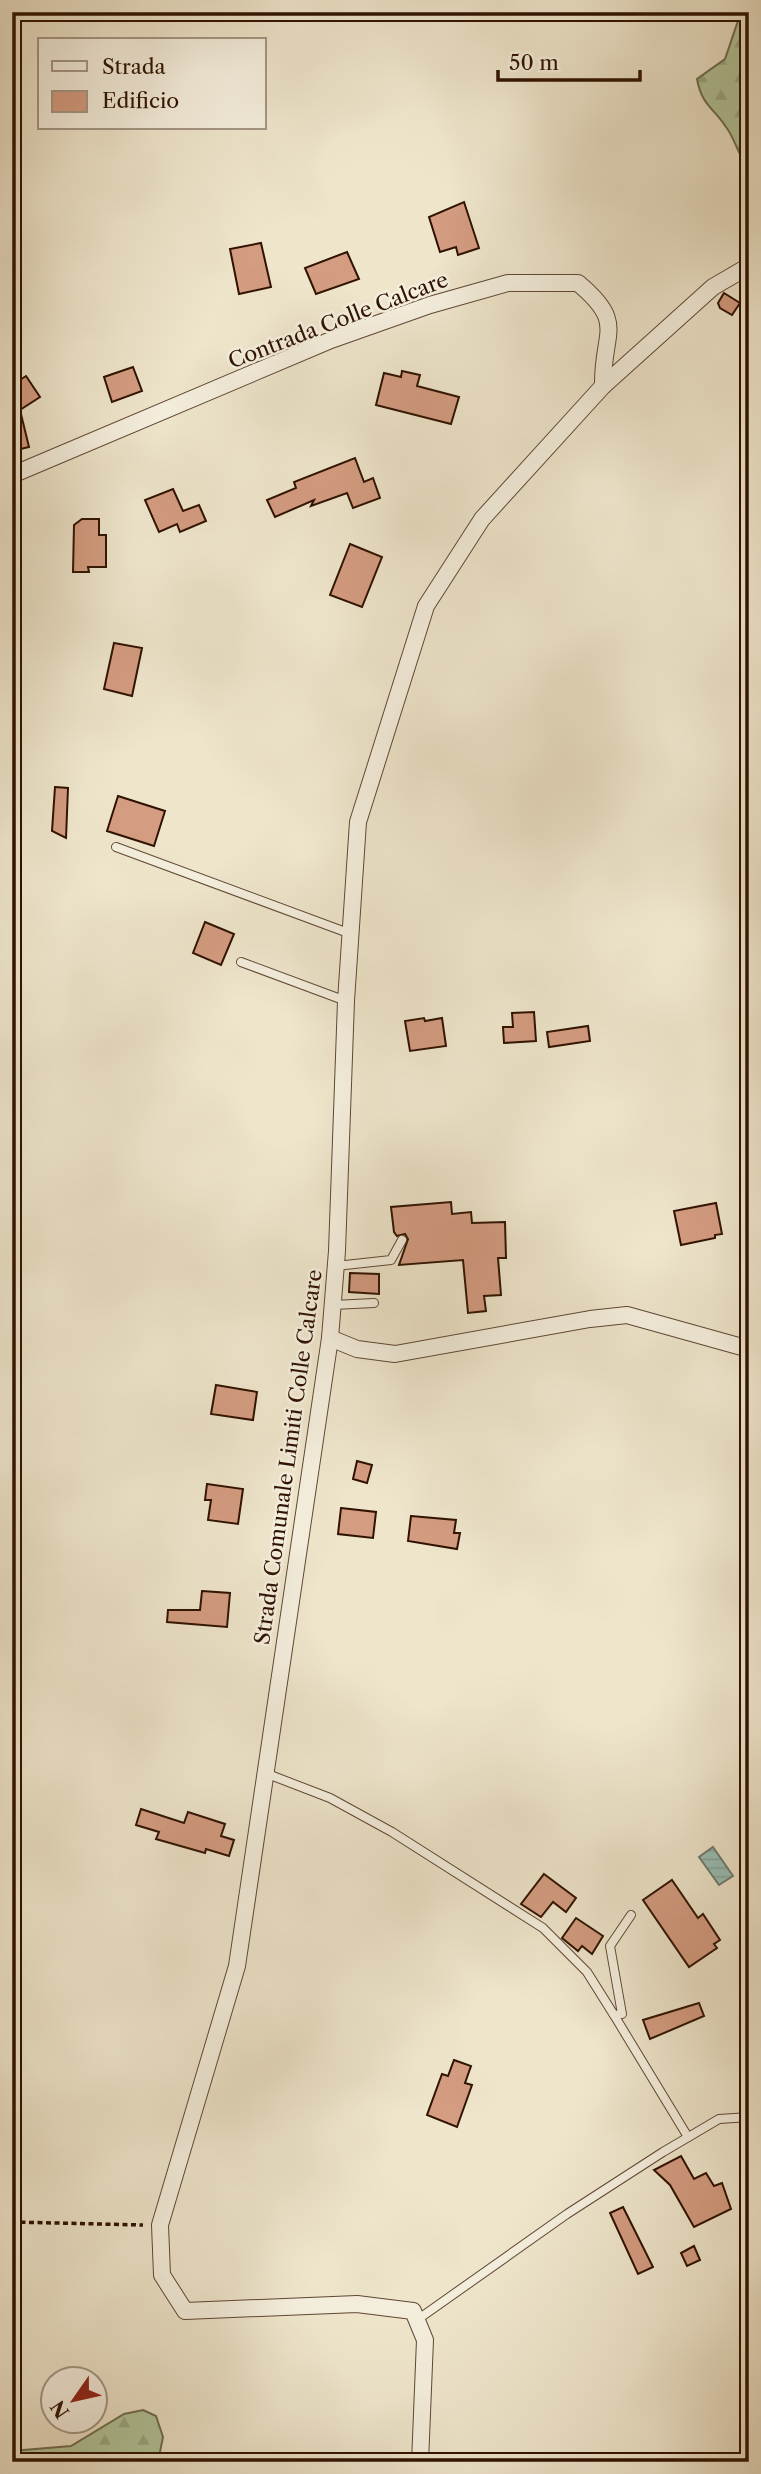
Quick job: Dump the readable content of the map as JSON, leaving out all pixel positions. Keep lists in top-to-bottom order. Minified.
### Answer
{"streets":{"street":["Contrada Colle Calcare","Strada Comunale Limiti Colle Calcare"]},"crossings":[["Contrada Colle Calcare","Strada Comunale Limiti Colle Calcare"]],"legend":["Strada","Edificio"],"scale_bar":"50 m","north":"bottom left"}
